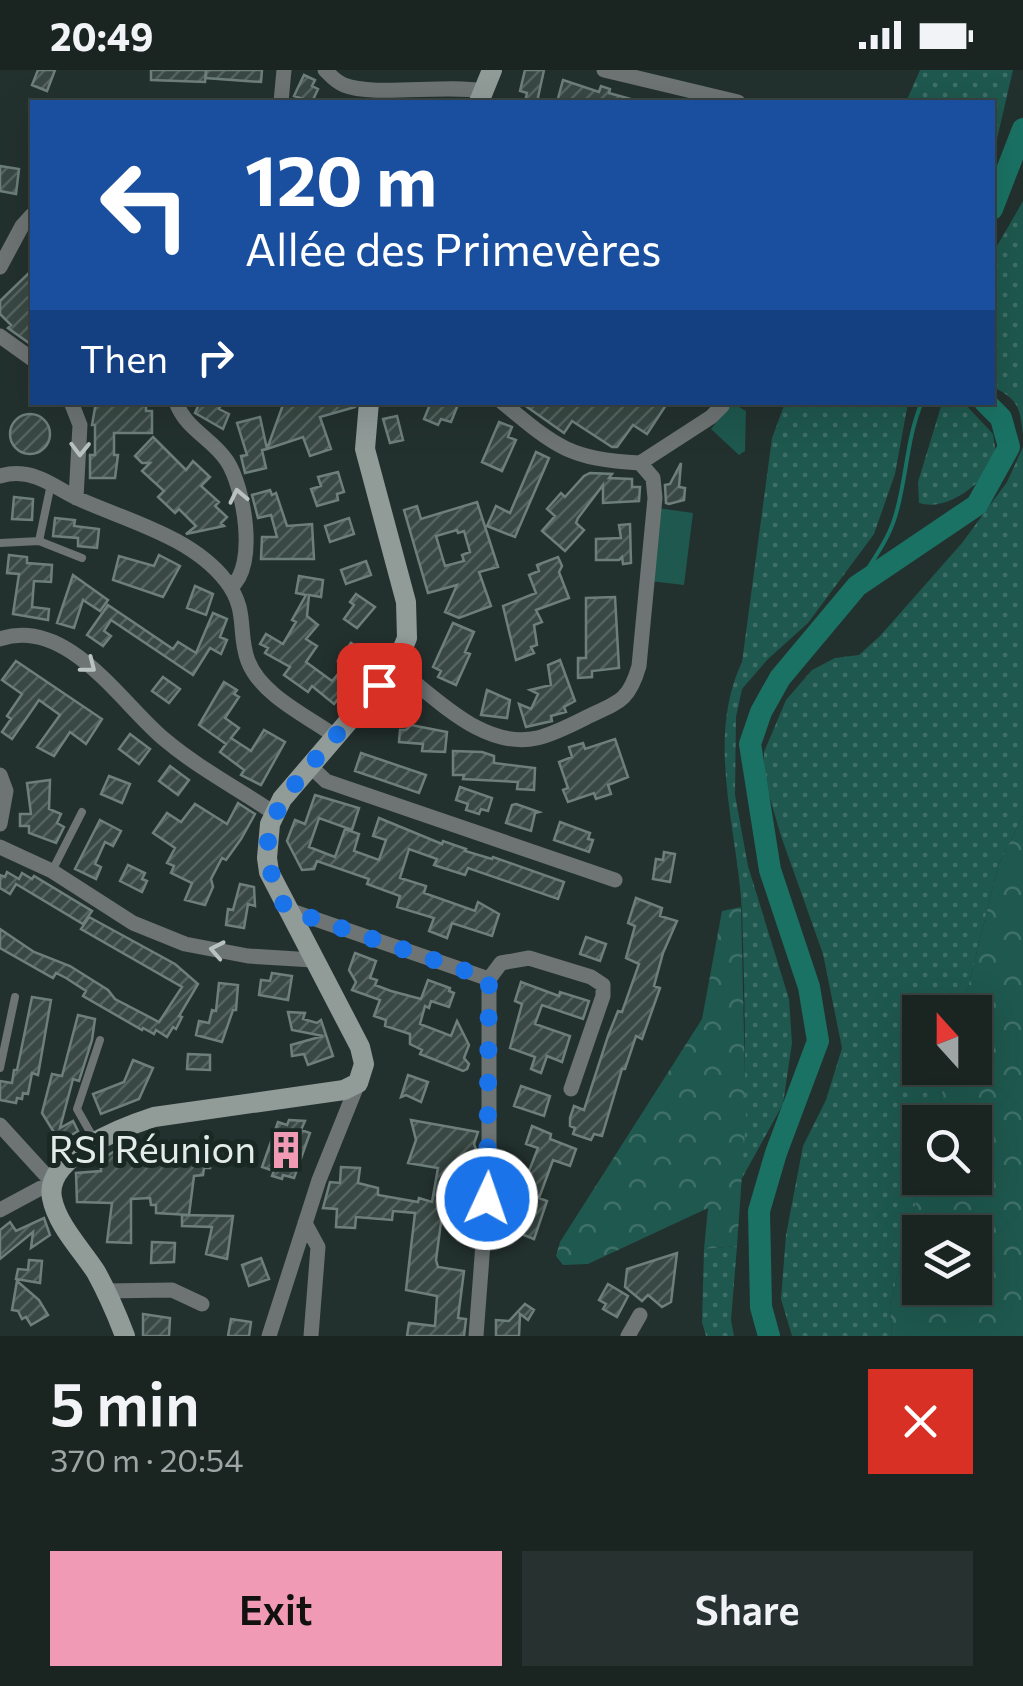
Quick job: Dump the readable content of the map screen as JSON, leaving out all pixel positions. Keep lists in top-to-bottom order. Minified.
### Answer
{"places":{"building":["RSI Réunion"]},"north":"top","page":{"status":"20:49","turn":["120 m","Allée des Primevères"],"then":"Then","heading":["5 min","370 m · 20:54"],"buttons":["Exit","Share"]}}
